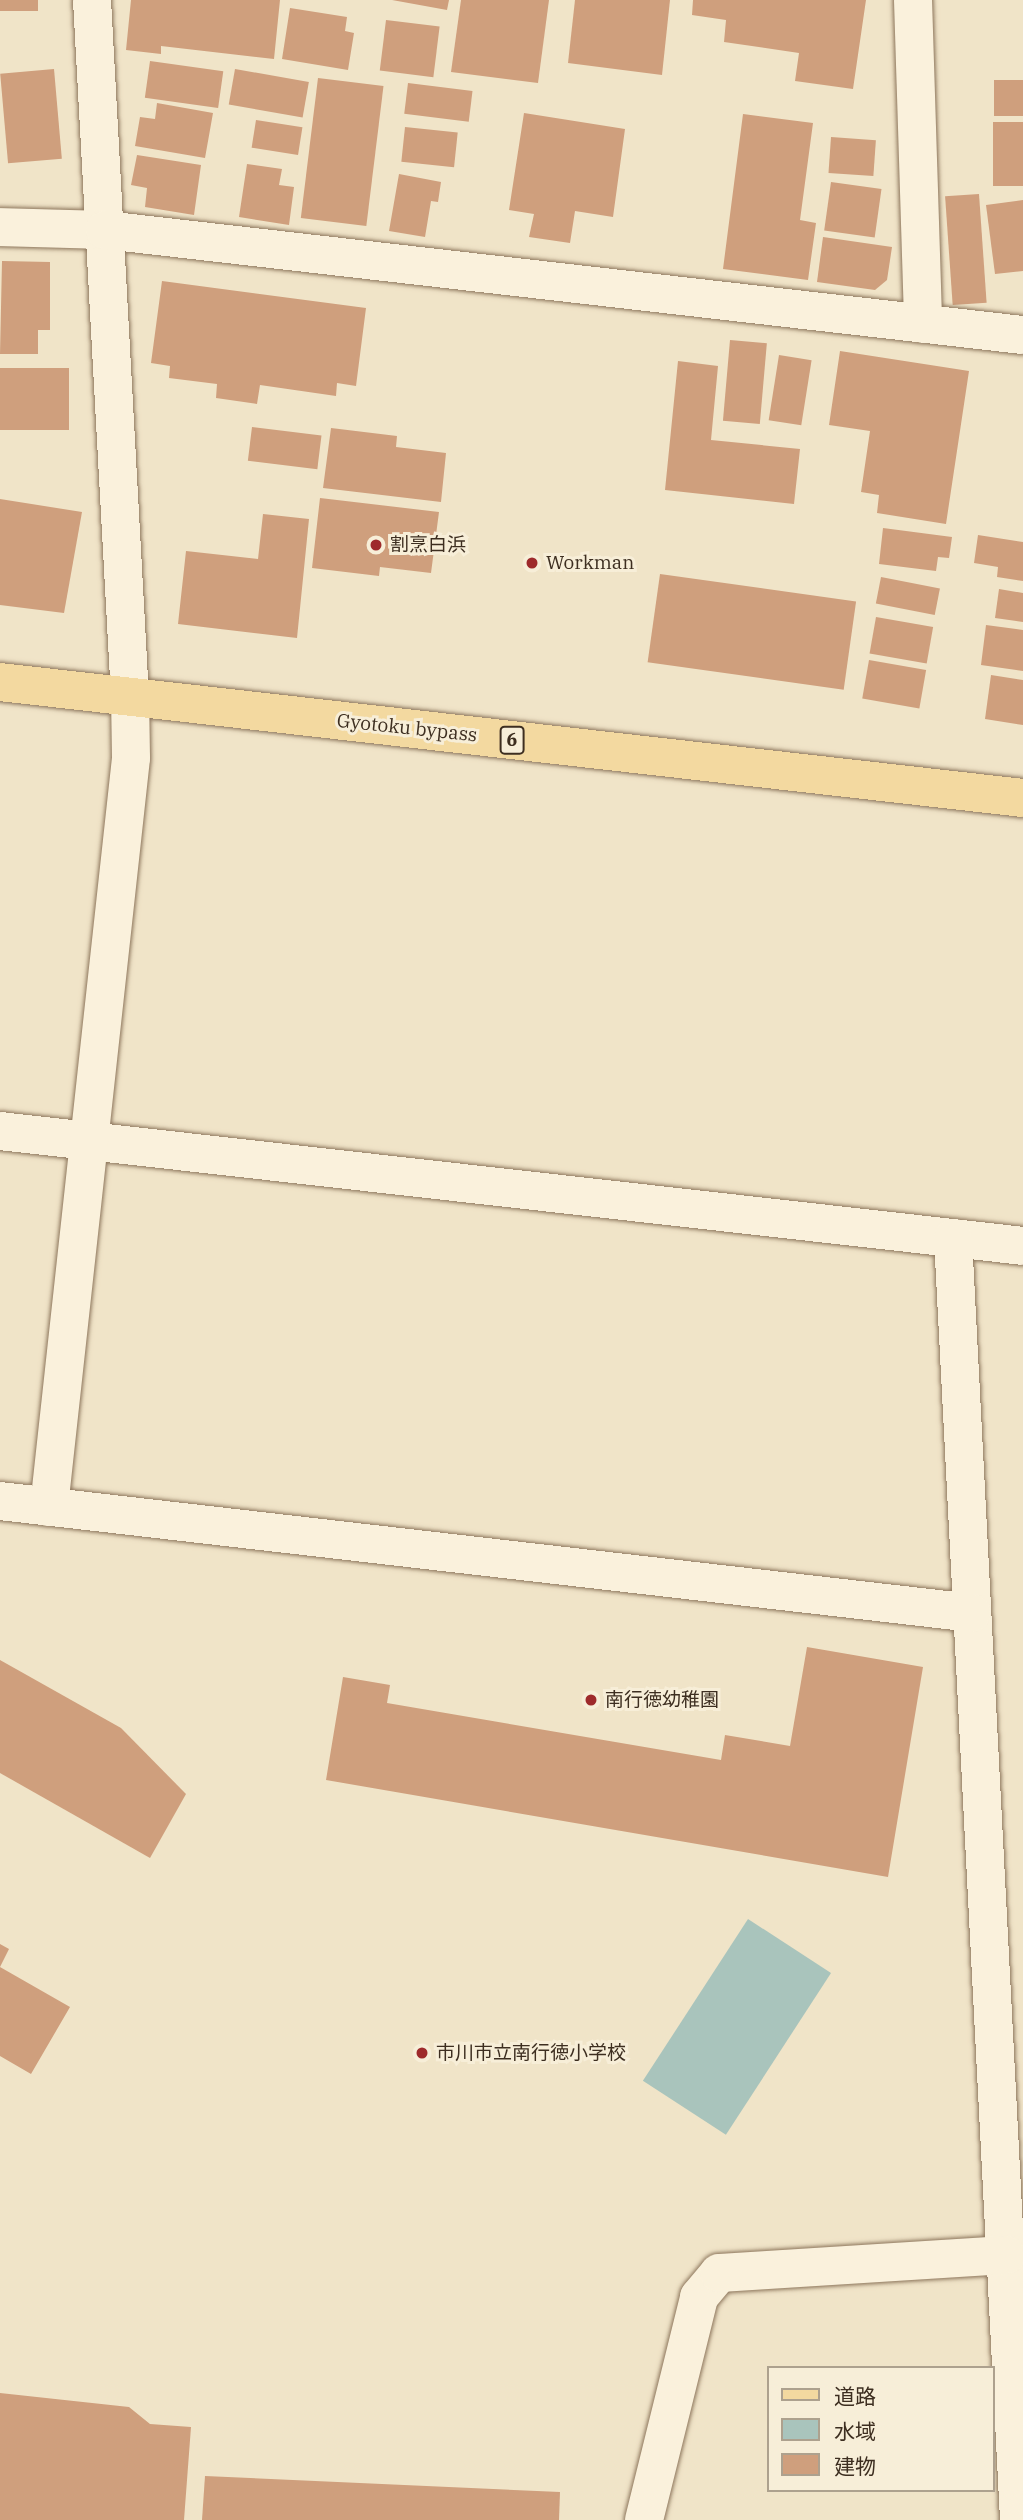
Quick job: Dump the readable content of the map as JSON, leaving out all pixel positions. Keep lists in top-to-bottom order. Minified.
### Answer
{"streets":{"main road":["Gyotoku bypass","6"]},"places":["割烹白浜","Workman","南行徳幼稚園","市川市立南行徳小学校"],"legend":["道路","水域","建物"]}
